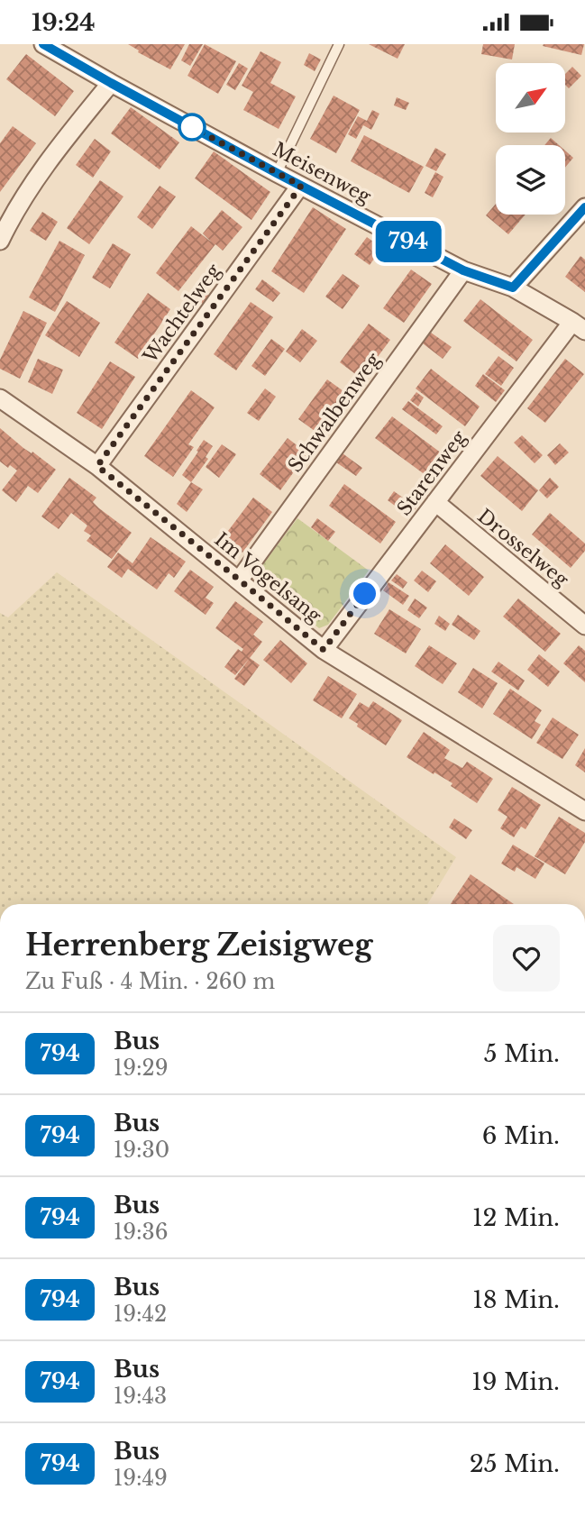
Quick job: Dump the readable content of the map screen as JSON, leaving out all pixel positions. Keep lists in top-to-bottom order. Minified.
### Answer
{"streets":{"street":["Meisenweg","Wachtelweg","Schwalbenweg","Starenweg","Drosselweg","Im Vogelsang"]},"crossings":[["Meisenweg","Wachtelweg"],["Meisenweg","Schwalbenweg"],["Meisenweg","Starenweg"],["Wachtelweg","Im Vogelsang"],["Schwalbenweg","Im Vogelsang"],["Starenweg","Drosselweg"],["Starenweg","Im Vogelsang"]],"lines":["bus line 794"],"north":"top right","page":{"status":"19:24","on_map":"794","heading":["Herrenberg Zeisigweg","Zu Fuß · 4 Min. · 260 m"],"list":[{"mark":"794","name":"Bus","note":"19:29","value":"5 Min."},{"mark":"794","name":"Bus","note":"19:30","value":"6 Min."},{"mark":"794","name":"Bus","note":"19:36","value":"12 Min."},{"mark":"794","name":"Bus","note":"19:42","value":"18 Min."},{"mark":"794","name":"Bus","note":"19:43","value":"19 Min."},{"mark":"794","name":"Bus","note":"19:49","value":"25 Min."}]}}
